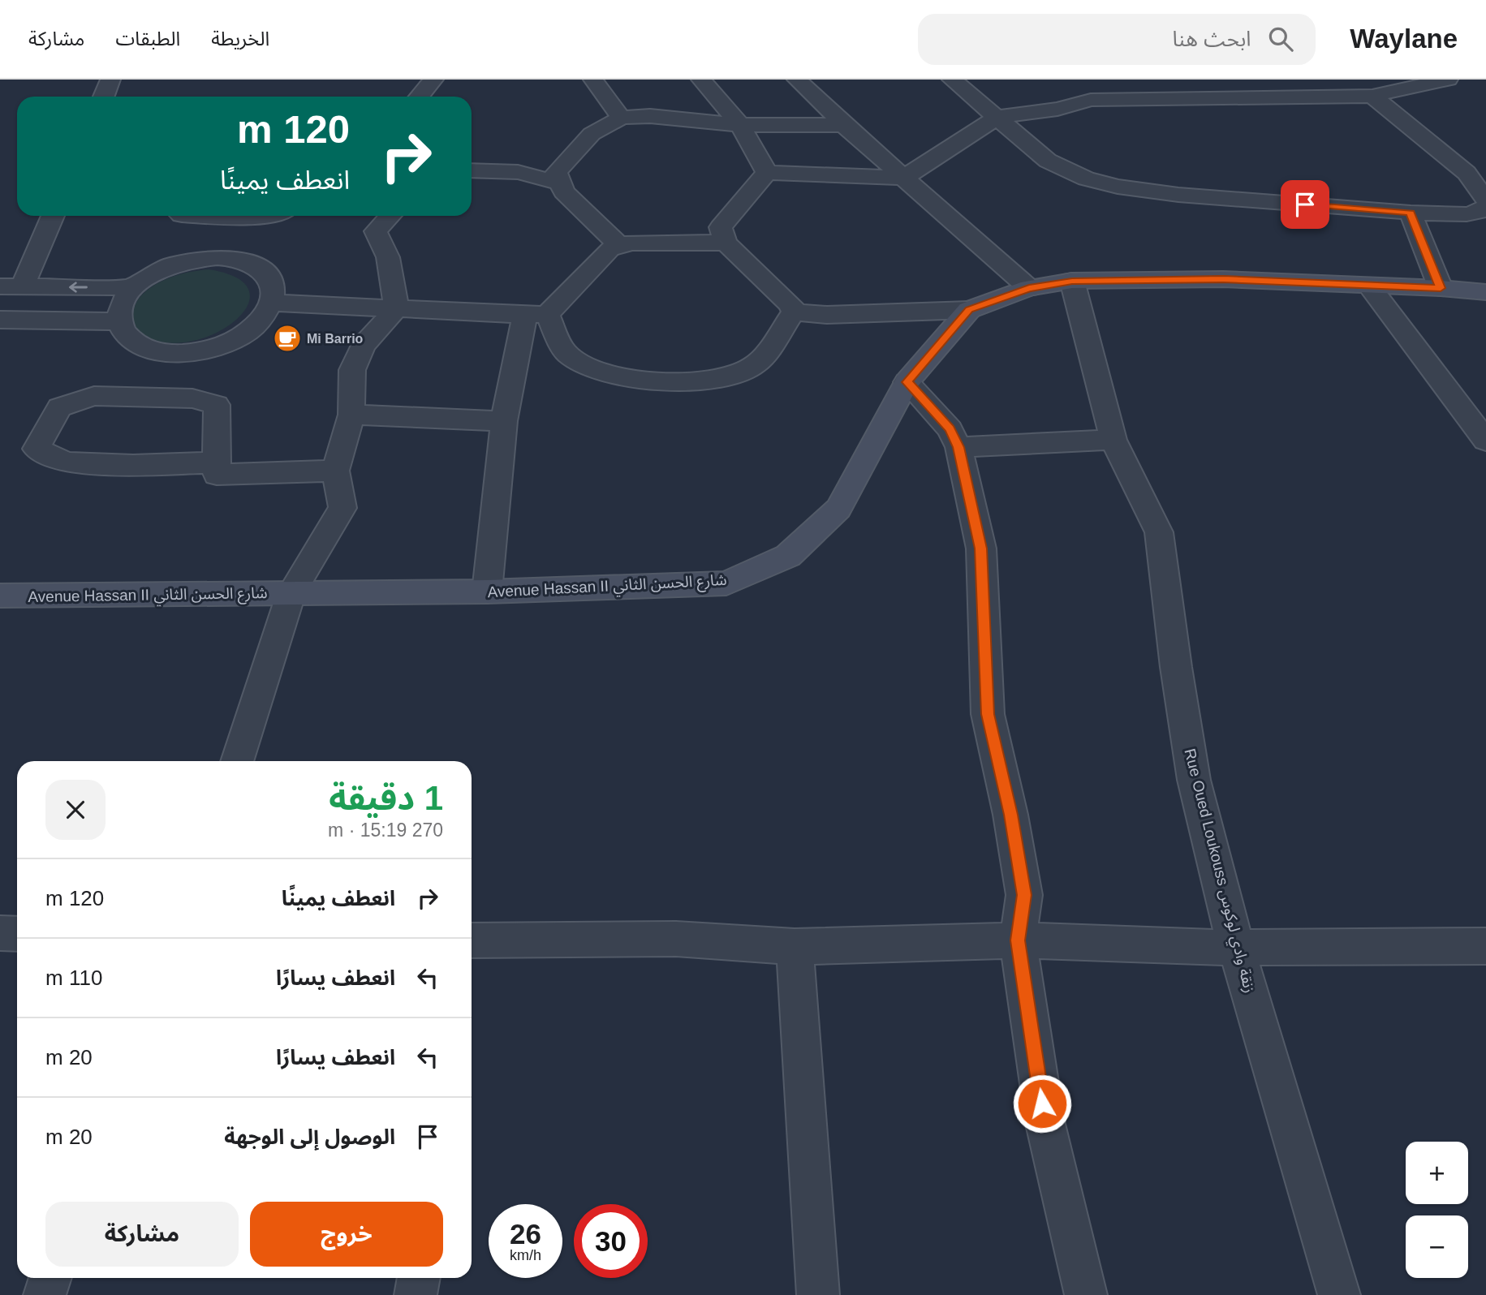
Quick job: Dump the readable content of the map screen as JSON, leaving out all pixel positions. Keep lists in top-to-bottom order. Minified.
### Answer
{"streets":{"street":["Avenue Hassan II شارع الحسن الثاني","Rue Oued Loukouss زنقة وادي لوكوس"]},"crossings":[["Avenue Hassan II شارع الحسن الثاني","Rue Oued Loukouss زنقة وادي لوكوس"]],"places":{"cafe":["Mi Barrio"]},"page":{"header":"Waylane","search":"ابحث هنا","nav":["الخريطة","الطبقات","مشاركة"],"turn":["120 m","انعطف يمينًا"],"heading":["1 دقيقة","270 m · 15:19"],"list":[{"name":"انعطف يمينًا","value":"120 m"},{"name":"انعطف يسارًا","value":"110 m"},{"name":"انعطف يسارًا","value":"20 m"},{"name":"الوصول إلى الوجهة","value":"20 m"}],"map_buttons":["+","−"],"buttons":["خروج","مشاركة"],"speed":"26 km/h","limit":"30"}}
